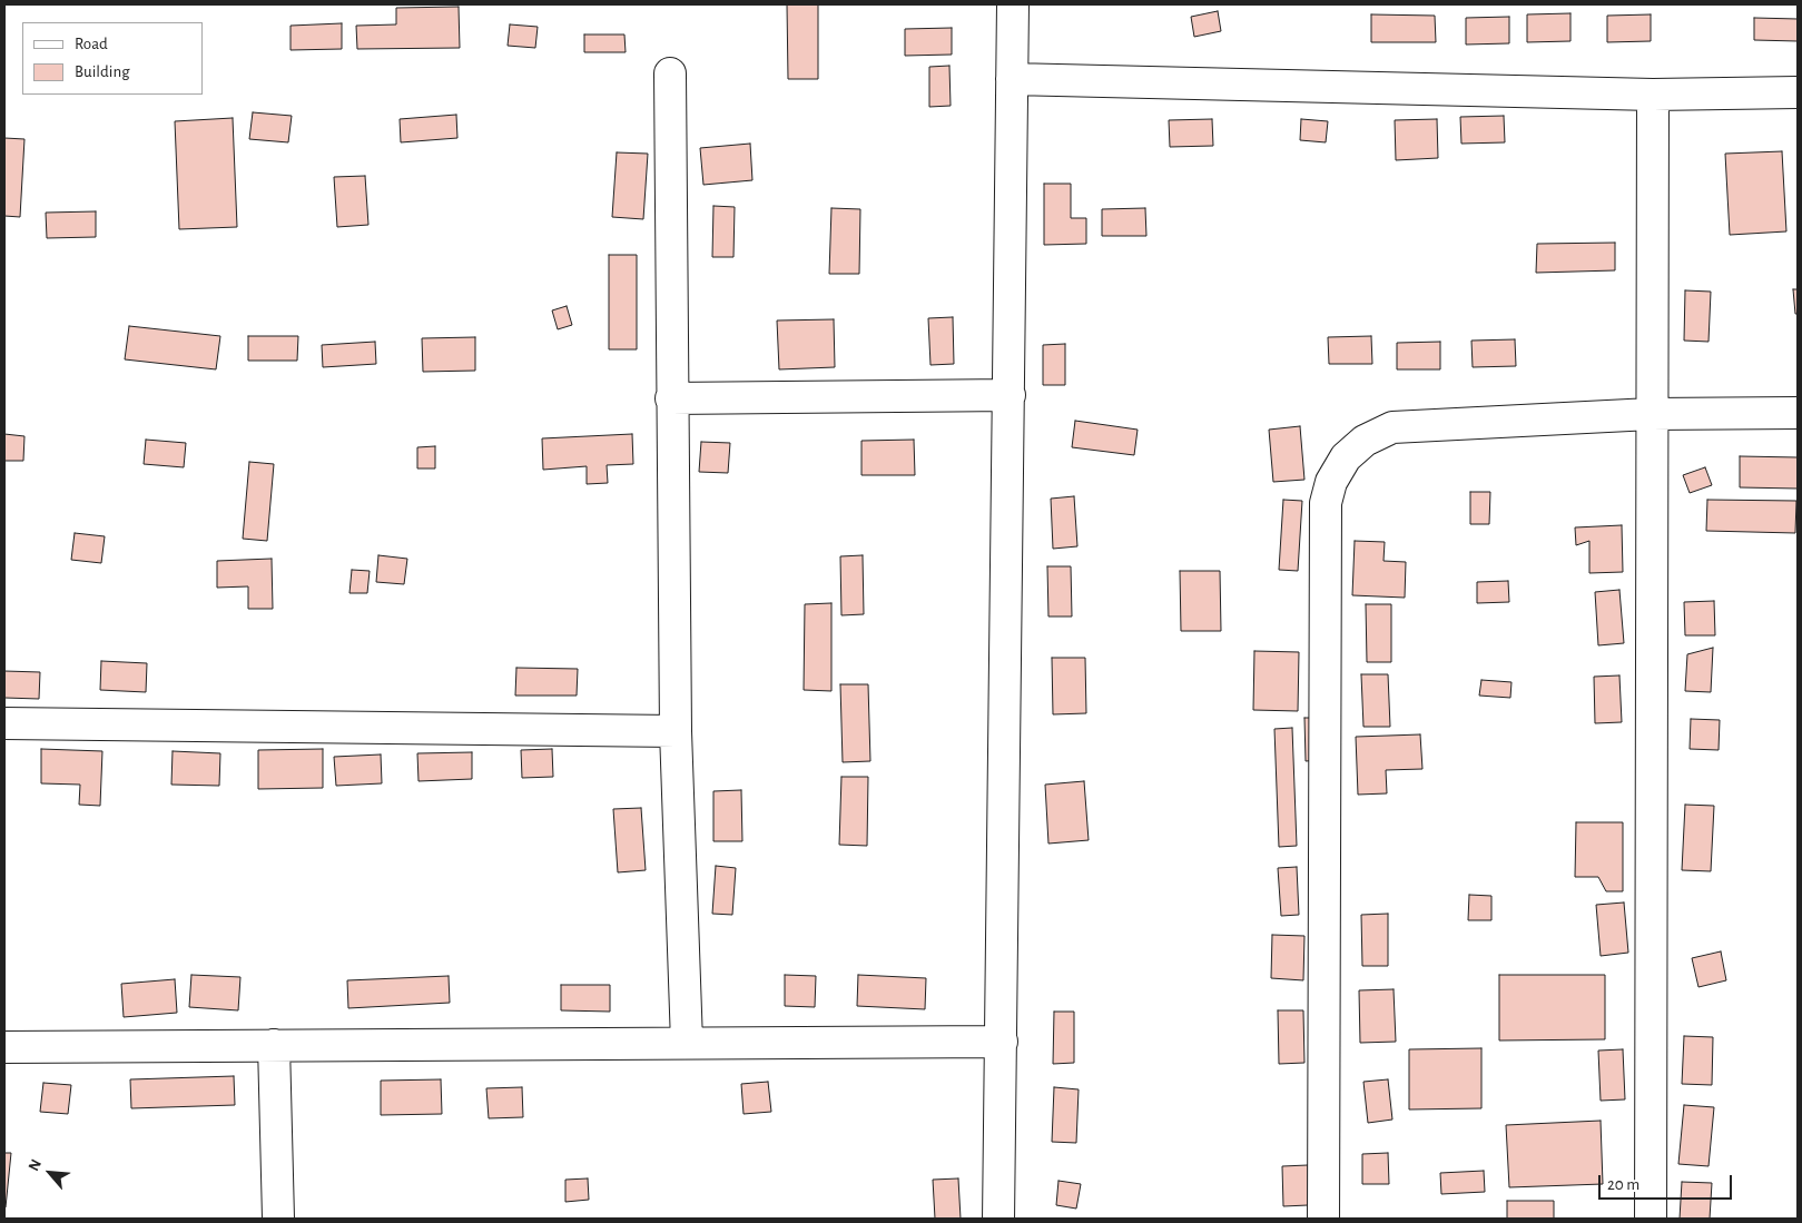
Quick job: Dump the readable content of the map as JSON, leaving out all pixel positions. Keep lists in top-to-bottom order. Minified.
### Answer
{"legend":["Road","Building"],"scale_bar":"20 m","north":"top left"}
